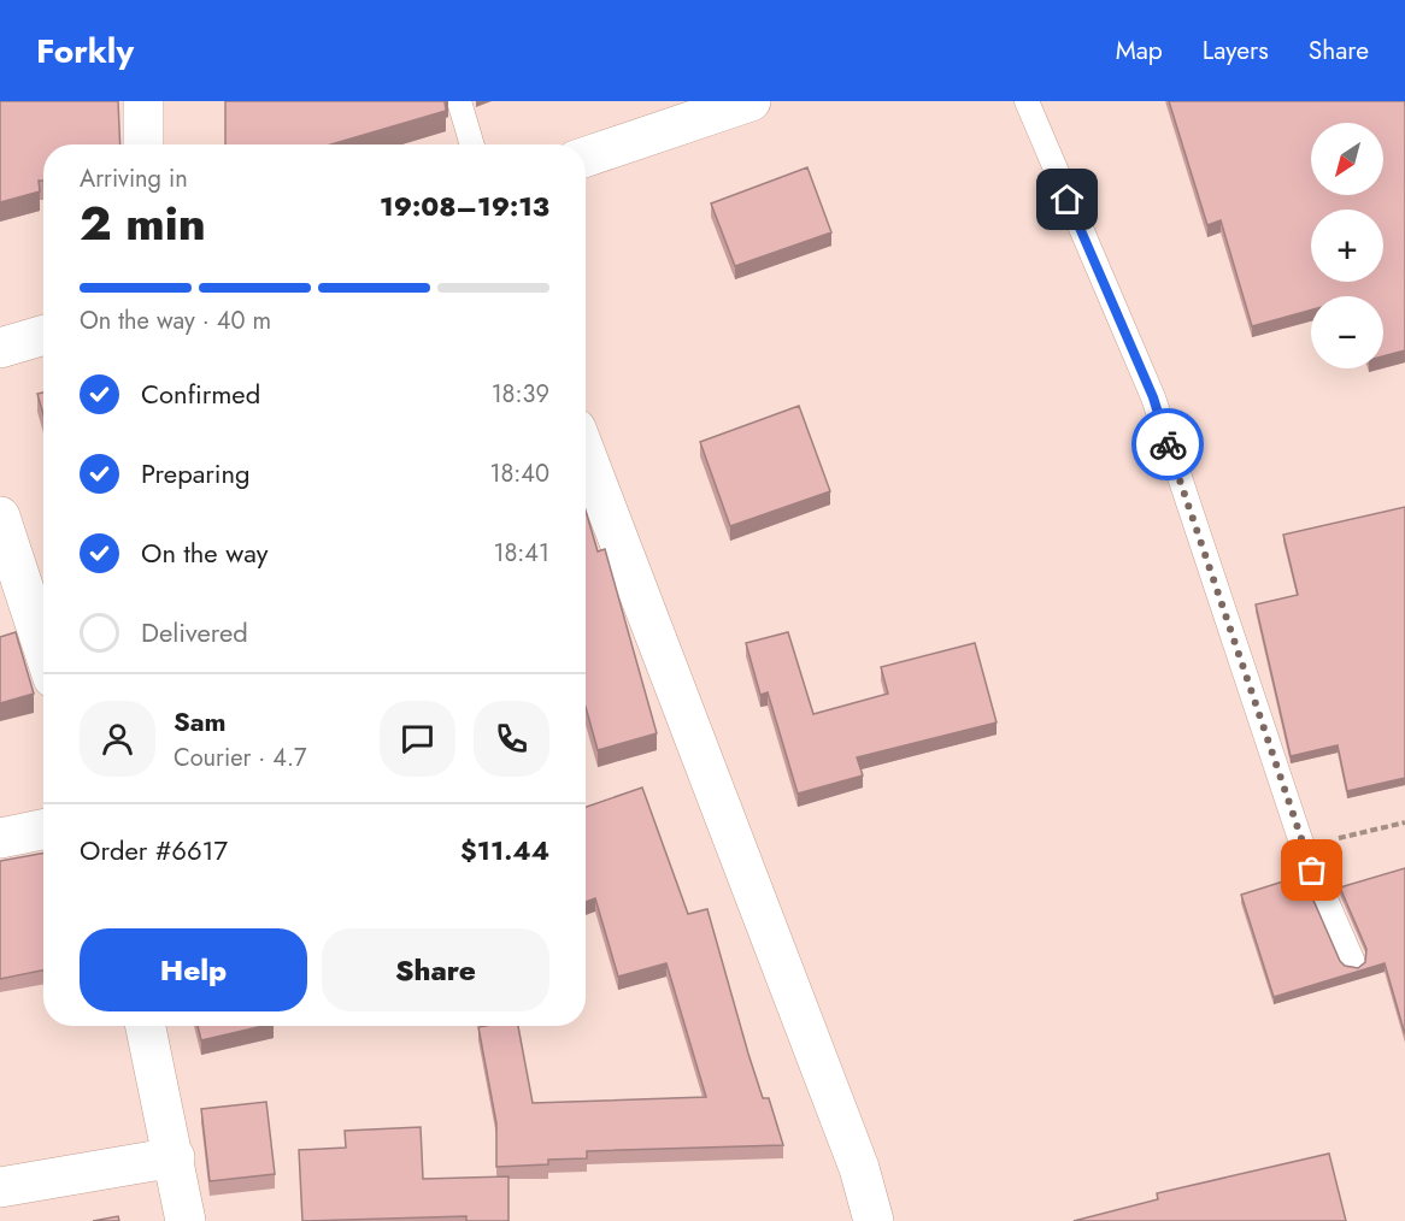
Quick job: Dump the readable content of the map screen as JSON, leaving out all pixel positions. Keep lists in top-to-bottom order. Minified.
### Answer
{"north":"bottom left","page":{"header":"Forkly","nav":["Map","Layers","Share"],"map_buttons":["+","−"],"heading":["2 min","Arriving in","19:08–19:13"],"panel":["Sam","Courier · 4.7","Order #6617","$11.44"],"bar":"On the way · 40 m","list":[["Confirmed","18:39"],["Preparing","18:40"],["On the way","18:41"],"Delivered"],"buttons":["Help","Share"]}}
